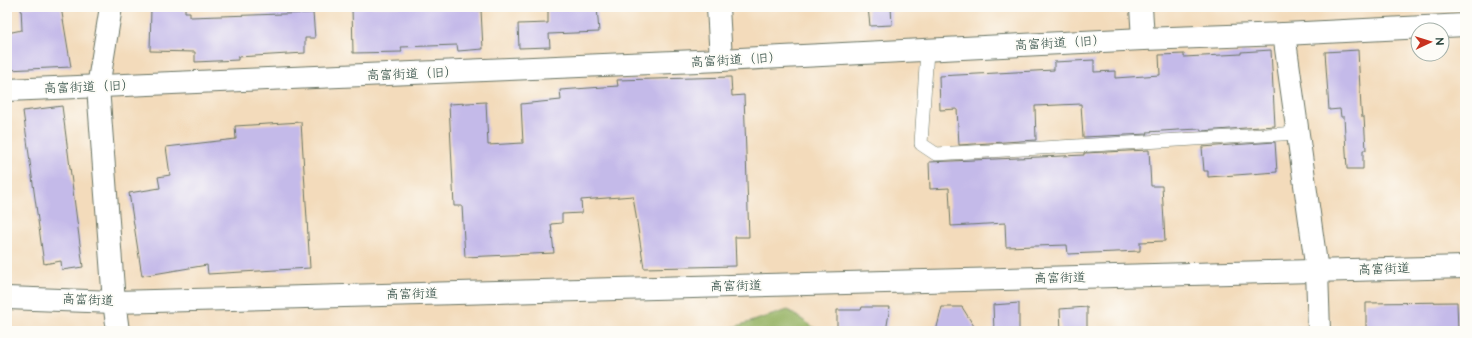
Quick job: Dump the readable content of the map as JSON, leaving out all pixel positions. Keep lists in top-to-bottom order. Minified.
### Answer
{"streets":{"street":["高富街道（旧）","高富街道"]},"north":"right"}
